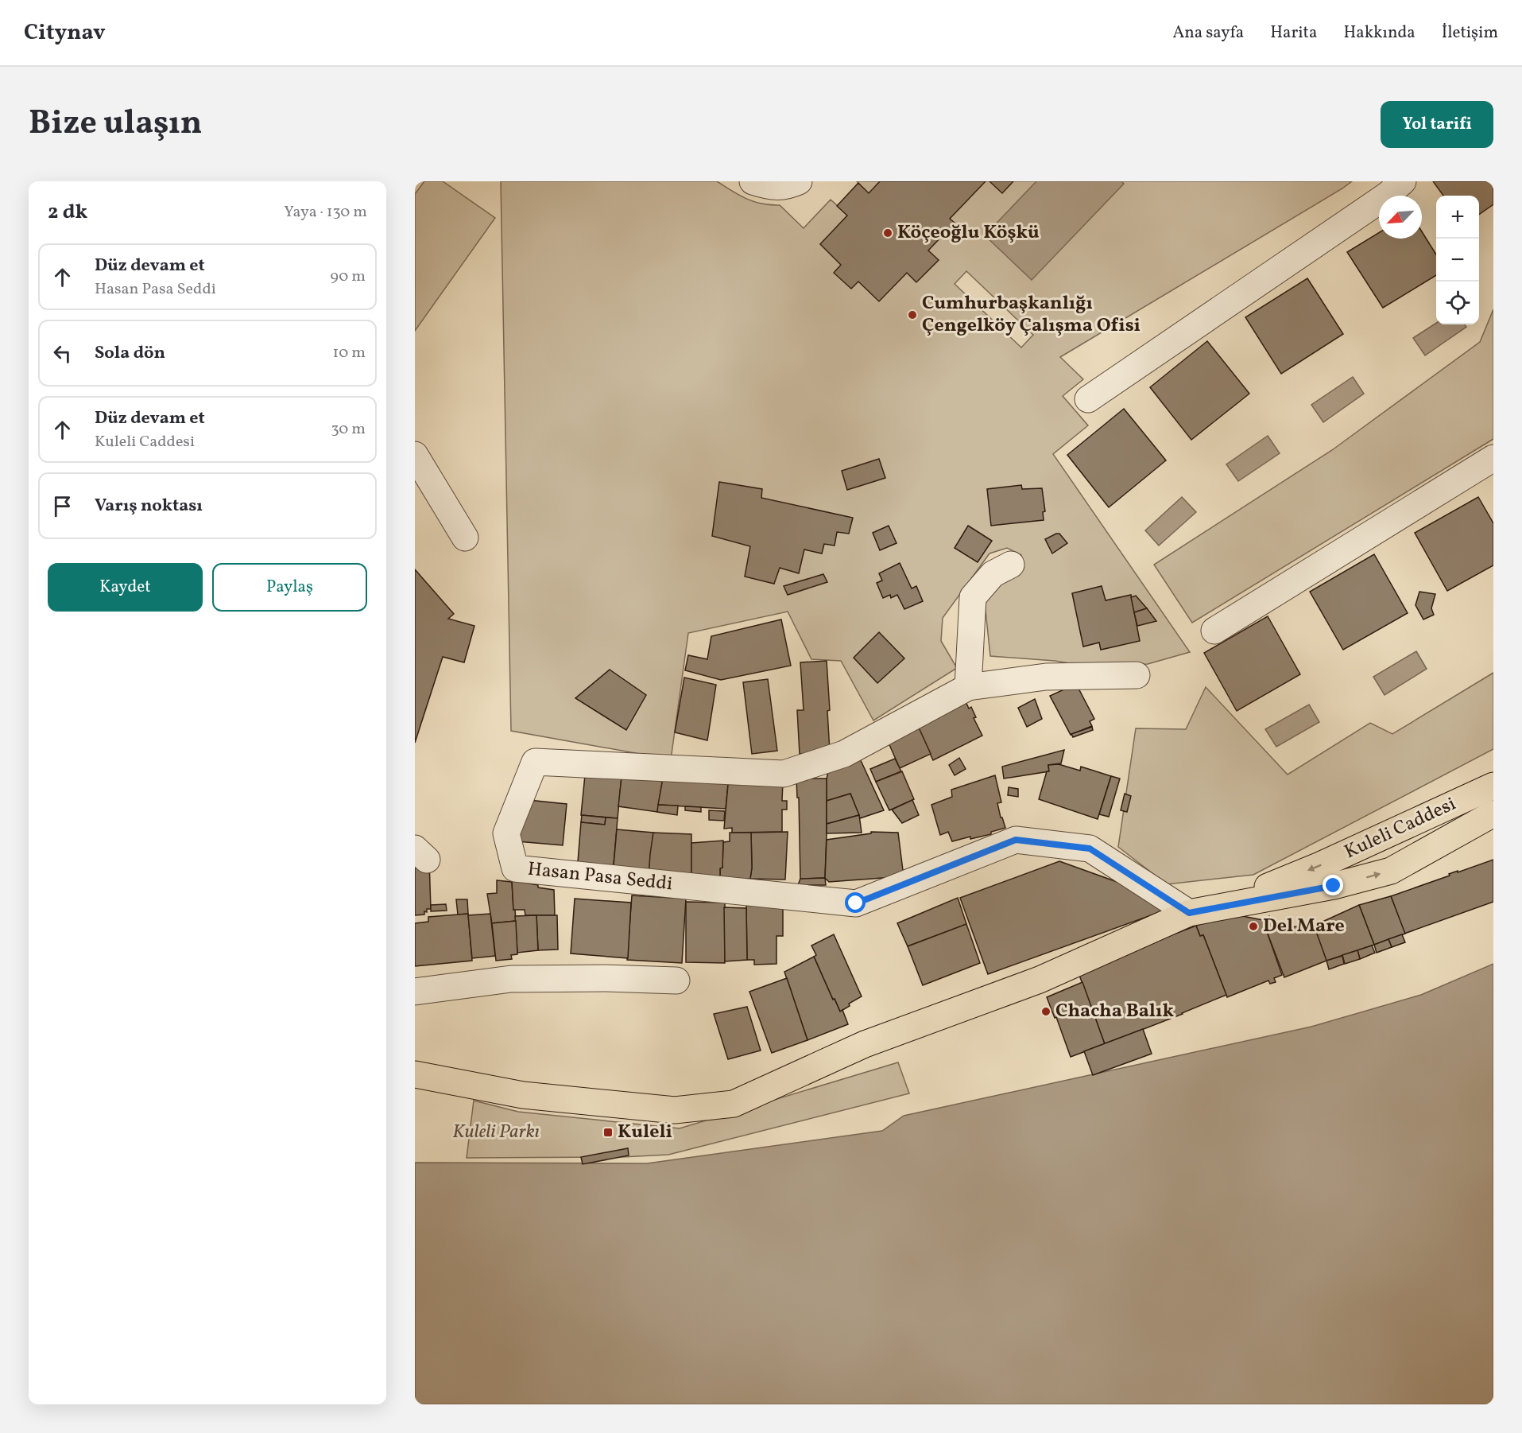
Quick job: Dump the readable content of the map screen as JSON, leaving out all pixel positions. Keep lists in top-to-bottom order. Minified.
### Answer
{"streets":{"main road":["Kuleli Caddesi"],"street":["Hasan Pasa Seddi"]},"crossings":[["Kuleli Caddesi","Hasan Pasa Seddi"]],"parks":["Kuleli Parkı"],"places":{"other":["Köçeoğlu Köşkü","Cumhurbaşkanlığı Çengelköy Çalışma Ofisi","Del Mare","Chacha Balık"],"transit":["Kuleli"]},"north":"bottom left","page":{"header":"Citynav","nav":["Ana sayfa","Harita","Hakkında","İletişim"],"title":"Bize ulaşın","buttons":["Yol tarifi",["Kaydet","Paylaş"]],"heading":["2 dk","Yaya · 130 m"],"map_buttons":["+","−"],"list":[["Düz devam et","Hasan Pasa Seddi","90 m"],["Sola dön","10 m"],["Düz devam et","Kuleli Caddesi","30 m"],"Varış noktası"]}}
